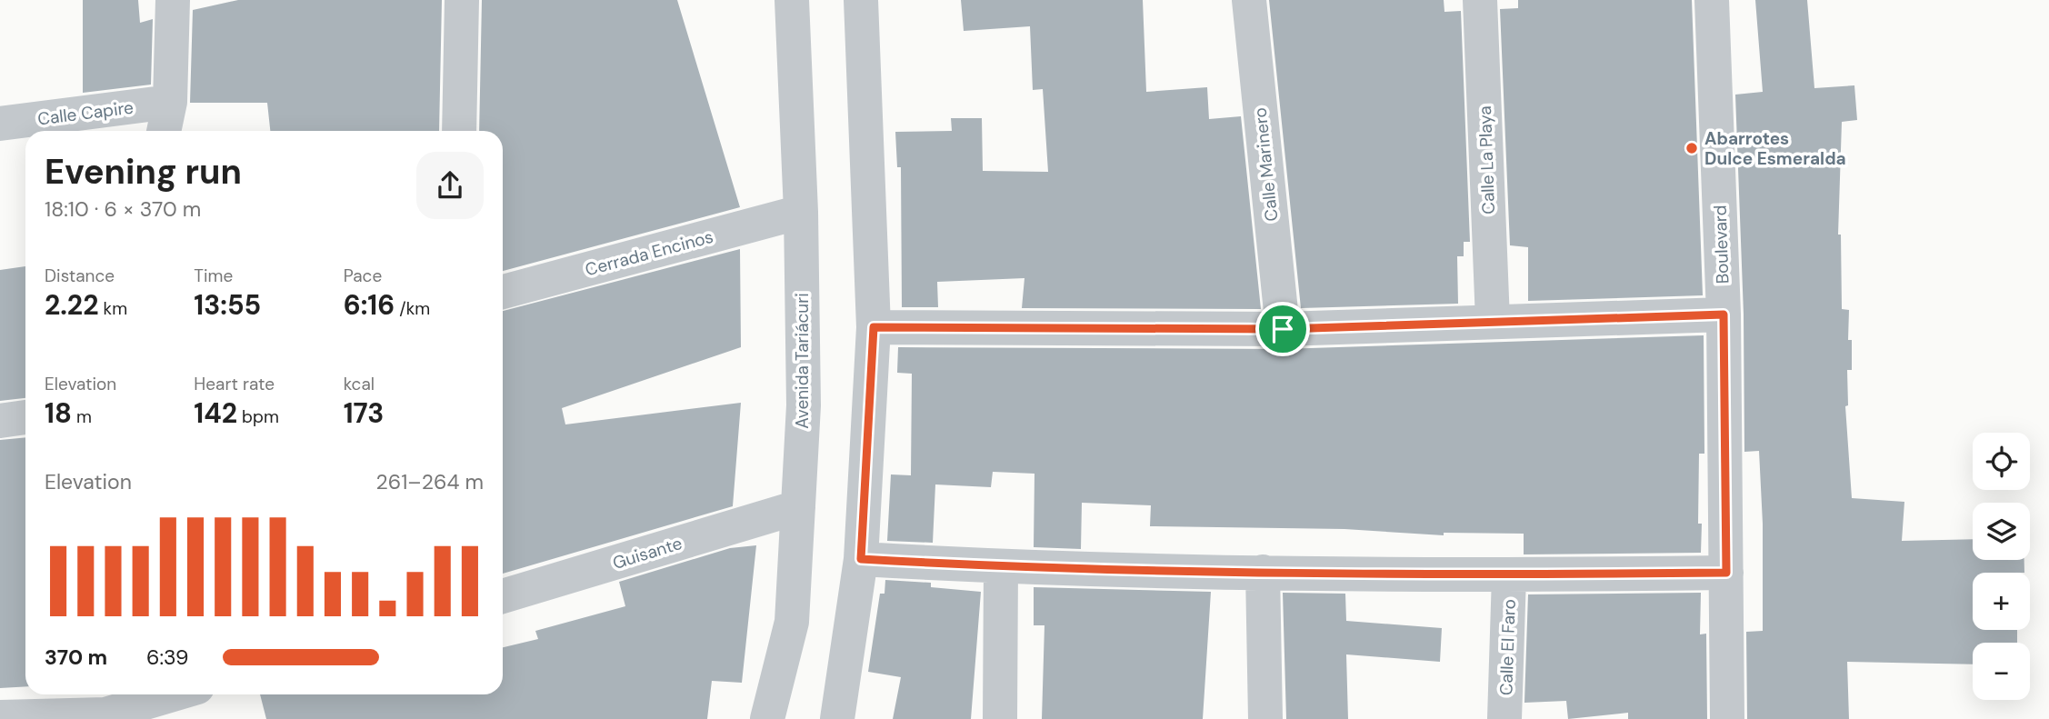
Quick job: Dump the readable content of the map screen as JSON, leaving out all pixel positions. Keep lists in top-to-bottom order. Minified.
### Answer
{"streets":{"street":["Calle Capire","Calle La Playa","Calle Marinero","Boulevard","Cerrada Encinos","Avenida Tariácuri","Guisante","Calle El Faro"]},"crossings":[["Cerrada Encinos","Avenida Tariácuri"],["Avenida Tariácuri","Guisante"]],"places":["Abarrotes Dulce Esmeralda"],"page":{"heading":["Evening run","18:10 · 6 × 370 m"],"stats":[["Distance","2.22 km"],["Time","13:55"],["Pace","6:16 /km"],["Elevation","18 m"],["Heart rate","142 bpm"],["kcal","173"]],"map_buttons":["+","−"],"chart":["Elevation","261–264 m"],"list":[{"name":"370 m","note":"6:39"}]}}
